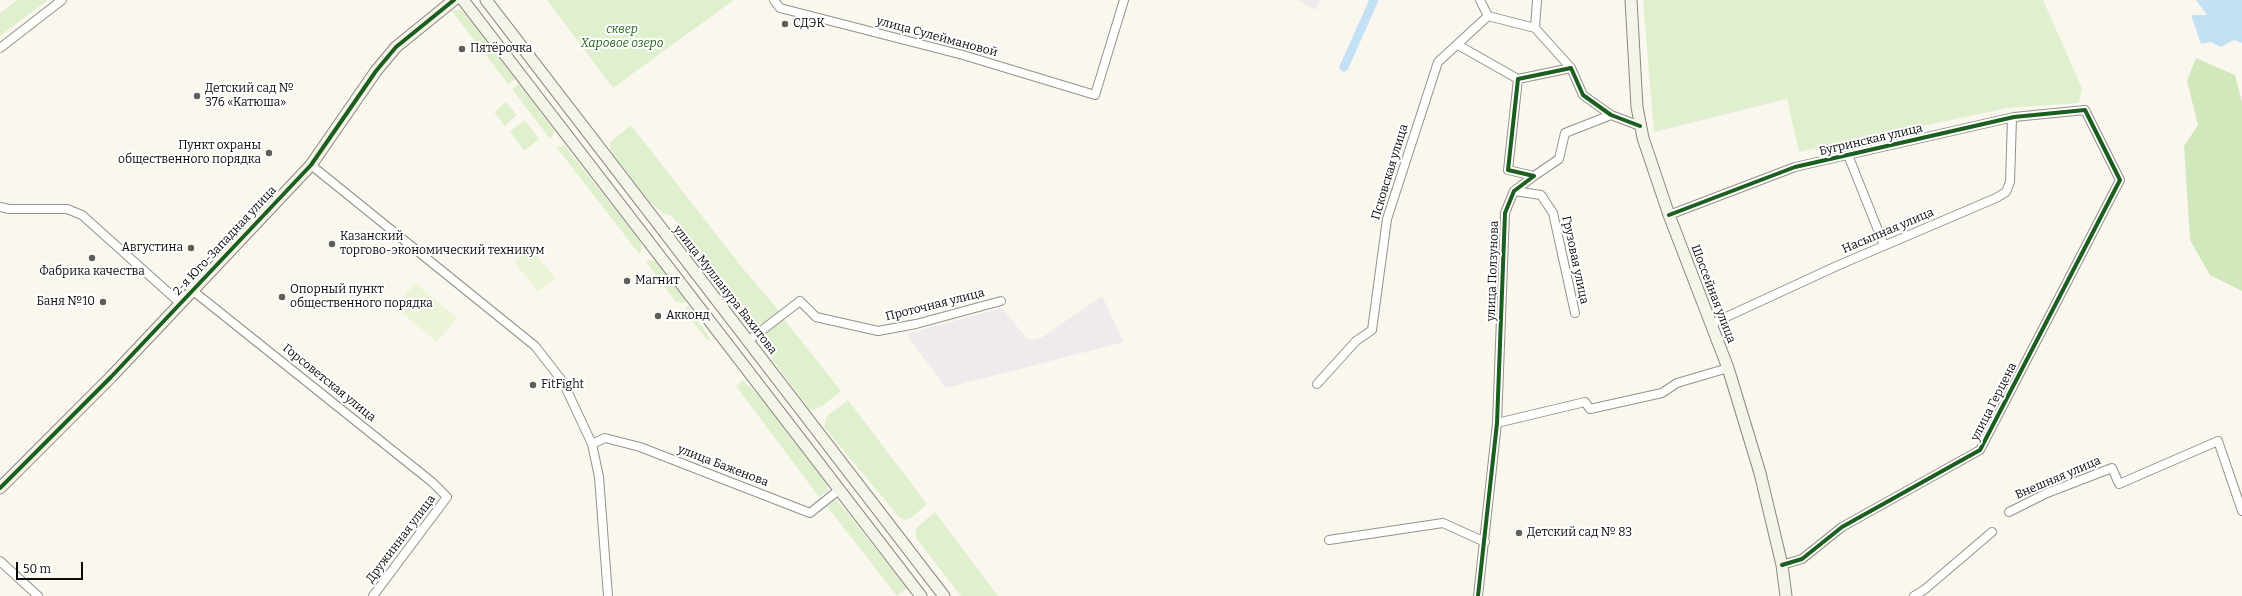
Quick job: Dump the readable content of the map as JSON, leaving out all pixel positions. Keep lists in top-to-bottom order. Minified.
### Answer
{"streets":{"main road":["2-я Юго-Западная улица","улица Мулланура Вахитова","Шоссейная улица"],"street":["улица Сулеймановой","Бугринская улица","Псковская улица","Насыпная улица","Грузовая улица","улица Ползунова","Проточная улица","Горсоветская улица","улица Герцена","улица Баженова","Внешняя улица","Дружинная улица"]},"crossings":[["Бугринская улица","Насыпная улица"],["Бугринская улица","Шоссейная улица"],["Бугринская улица","улица Герцена"],["Насыпная улица","Шоссейная улица"],["2-я Юго-Западная улица","Горсоветская улица"],["Грузовая улица","улица Ползунова"],["улица Мулланура Вахитова","Проточная улица"],["Шоссейная улица","улица Герцена"],["Горсоветская улица","Дружинная улица"]],"parks":["сквер Харовое озеро"],"places":["СДЭК","Пятёрочка","Детский сад № 376 «Катюша»","Пункт охраны общественного порядка","Казанский торгово-экономический техникум","Августина","Фабрика качества","Магнит","Опорный пункт общественного порядка","Баня №10","Акконд","FitFight","Детский сад № 83"],"scale_bar":"50 m"}
